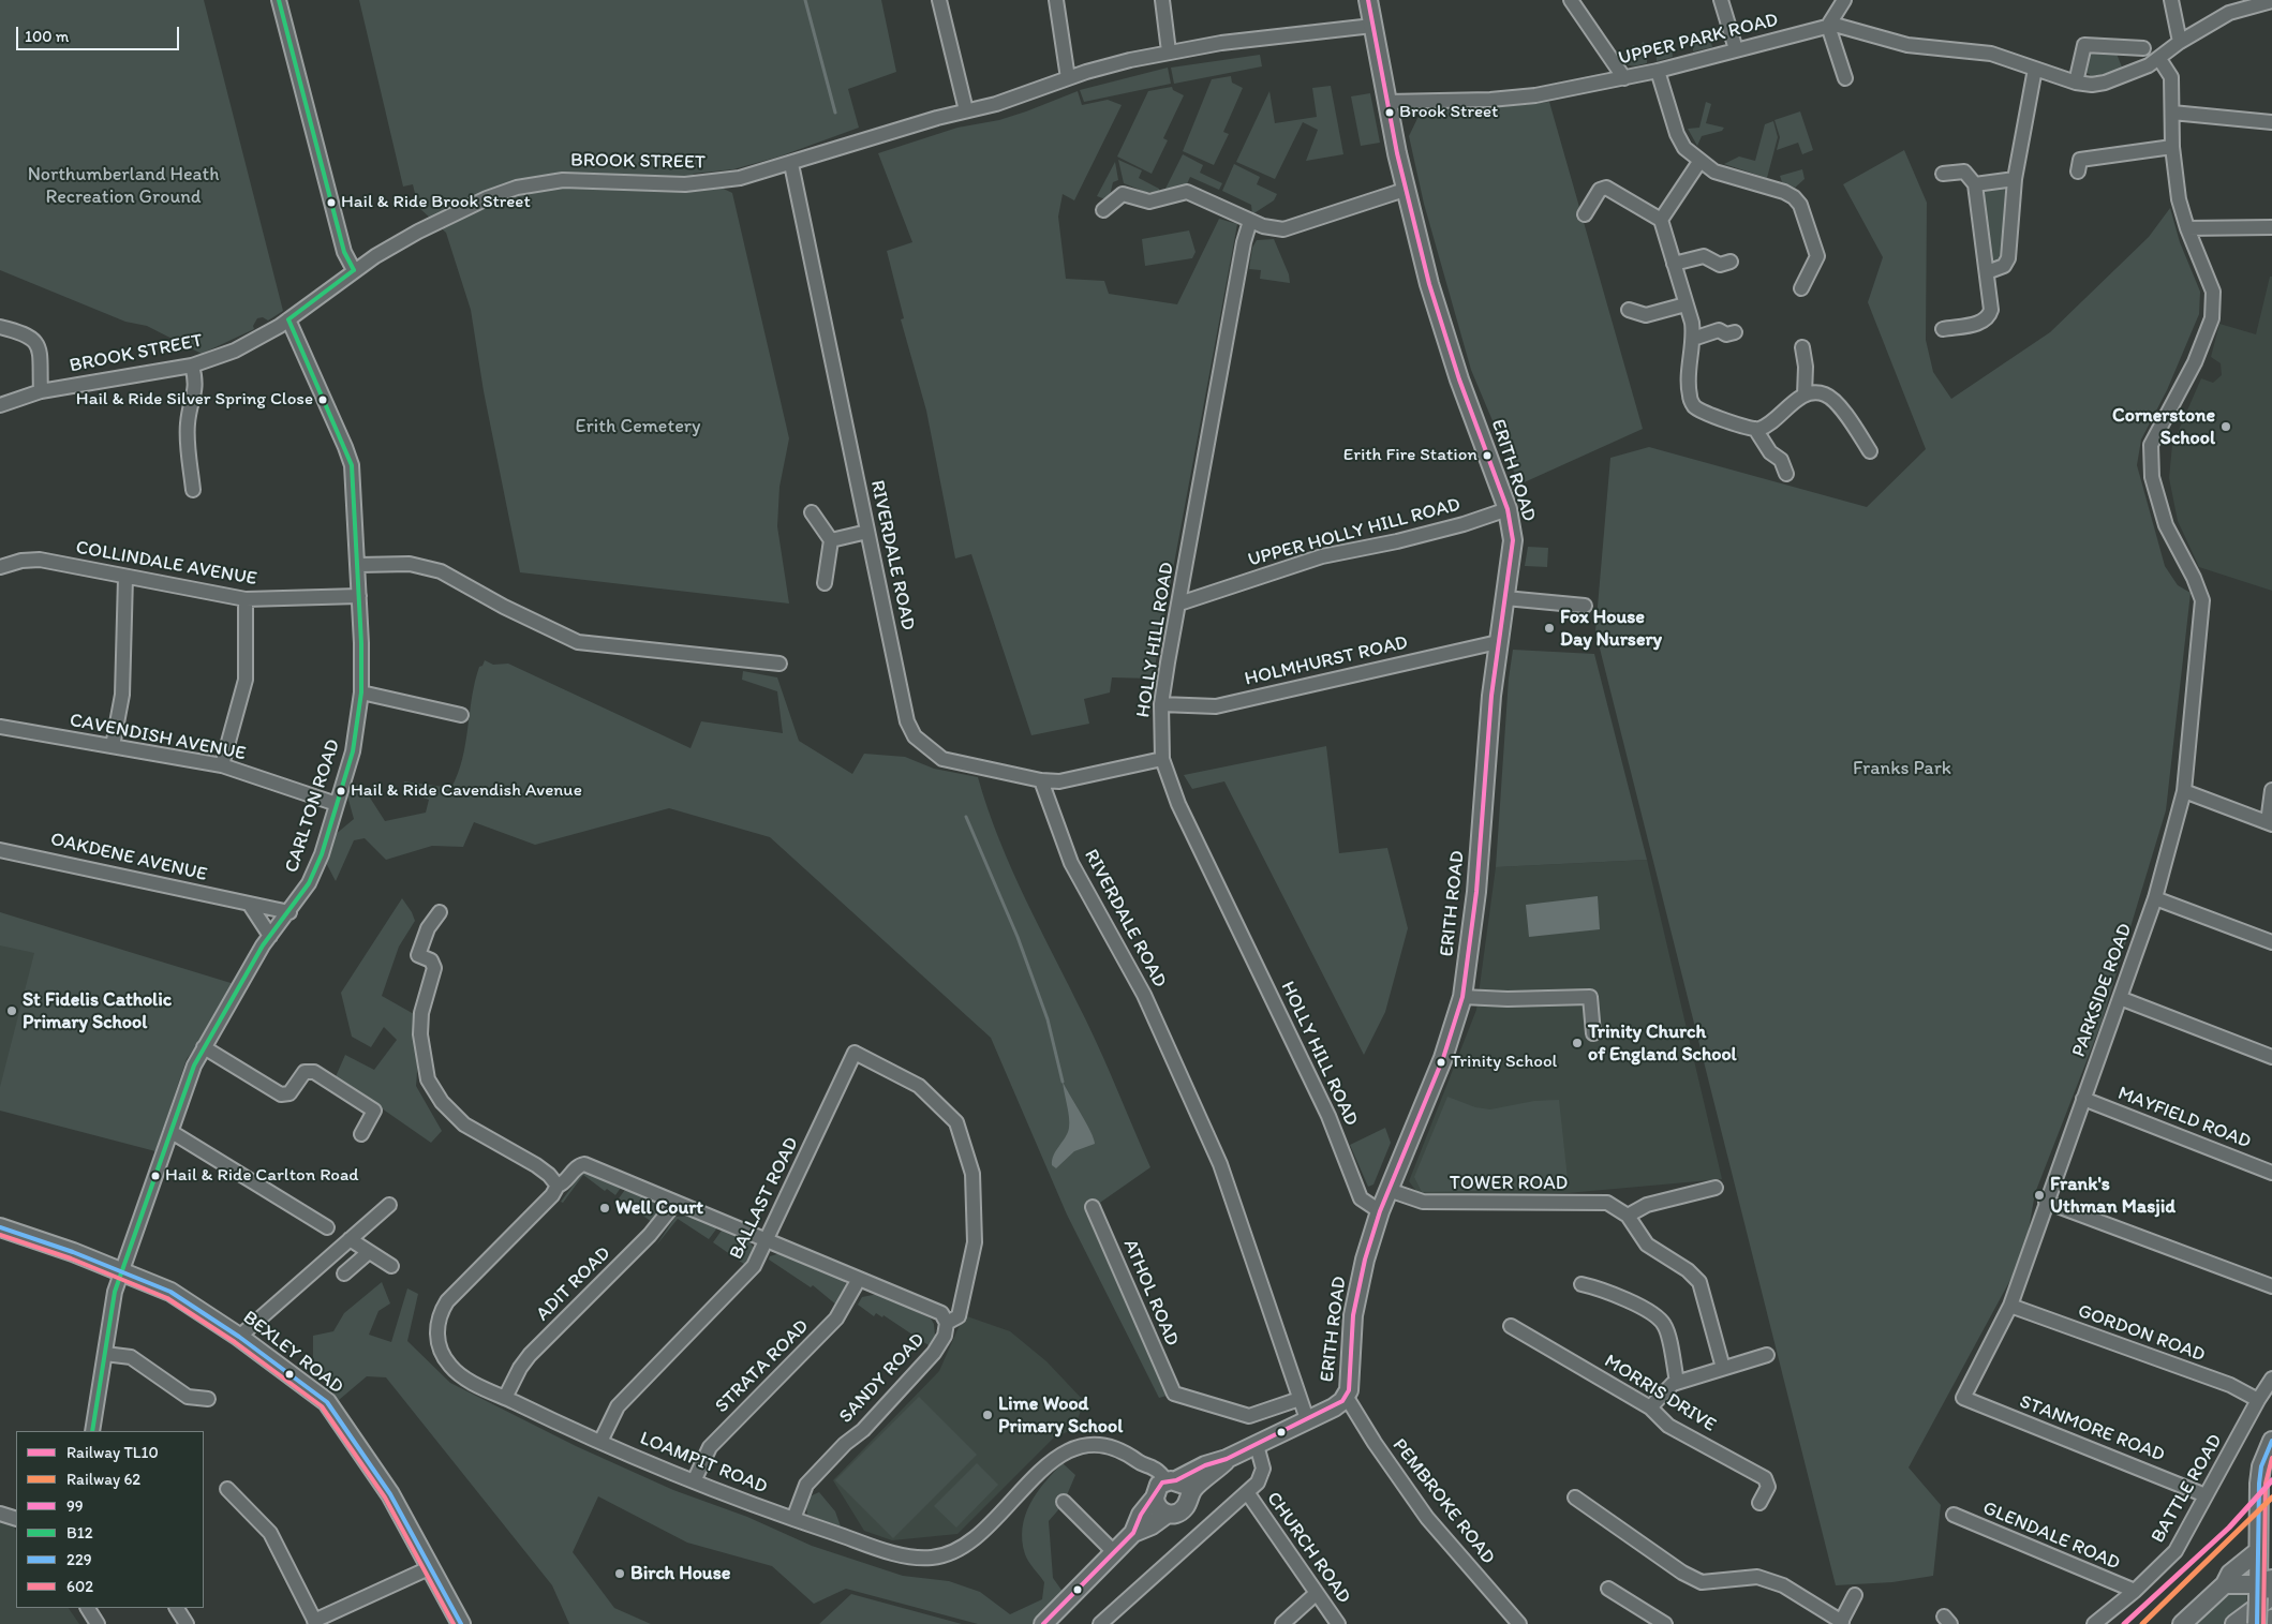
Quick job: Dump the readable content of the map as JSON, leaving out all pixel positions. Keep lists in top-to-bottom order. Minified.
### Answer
{"streets":{"main road":["ERITH ROAD","BEXLEY ROAD"],"street":["UPPER PARK ROAD","BROOK STREET","UPPER HOLLY HILL ROAD","RIVERDALE ROAD","COLLINDALE AVENUE","HOLLY HILL ROAD","HOLMHURST ROAD","CAVENDISH AVENUE","CARLTON ROAD","OAKDENE AVENUE","PARKSIDE ROAD","MAYFIELD ROAD","TOWER ROAD","BALLAST ROAD","ADIT ROAD","ATHOL ROAD","GORDON ROAD","STRATA ROAD","SANDY ROAD","MORRIS DRIVE","STANMORE ROAD","LOAMPIT ROAD","BATTLE ROAD","PEMBROKE ROAD","GLENDALE ROAD","CHURCH ROAD"]},"crossings":[["UPPER PARK ROAD","ERITH ROAD"],["UPPER PARK ROAD","PARKSIDE ROAD"],["BROOK STREET","ERITH ROAD"],["BROOK STREET","RIVERDALE ROAD"],["BROOK STREET","CARLTON ROAD"],["ERITH ROAD","UPPER HOLLY HILL ROAD"],["ERITH ROAD","HOLLY HILL ROAD"],["ERITH ROAD","HOLMHURST ROAD"],["ERITH ROAD","TOWER ROAD"],["ERITH ROAD","PEMBROKE ROAD"],["UPPER HOLLY HILL ROAD","HOLLY HILL ROAD"],["RIVERDALE ROAD","ATHOL ROAD"],["COLLINDALE AVENUE","CARLTON ROAD"],["HOLLY HILL ROAD","HOLMHURST ROAD"],["CAVENDISH AVENUE","CARLTON ROAD"],["CARLTON ROAD","OAKDENE AVENUE"],["CARLTON ROAD","BEXLEY ROAD"],["PARKSIDE ROAD","MAYFIELD ROAD"],["PARKSIDE ROAD","GORDON ROAD"],["PARKSIDE ROAD","STANMORE ROAD"],["BALLAST ROAD","SANDY ROAD"],["BALLAST ROAD","LOAMPIT ROAD"],["ADIT ROAD","LOAMPIT ROAD"],["GORDON ROAD","BATTLE ROAD"],["STRATA ROAD","LOAMPIT ROAD"],["SANDY ROAD","LOAMPIT ROAD"],["STANMORE ROAD","BATTLE ROAD"],["BATTLE ROAD","GLENDALE ROAD"]],"parks":["Northumberland Heath Recreation Ground","Erith Cemetery","Franks Park"],"places":["Brook Street","Hail & Ride Brook Street","Hail & Ride Silver Spring Close","Cornerstone School","Erith Fire Station","Fox House Day Nursery","Hail & Ride Cavendish Avenue","St Fidelis Catholic Primary School","Trinity Church of England School","Trinity School","Hail & Ride Carlton Road","Frank's Uthman Masjid","Well Court","Lime Wood Primary School","Birch House"],"lines":["transit line 99","transit line B12","transit line 229","transit line 602","rail line TL10","rail line 62"],"legend":["Railway TL10","Railway 62","99","B12","229","602"],"scale_bar":"100 m"}
